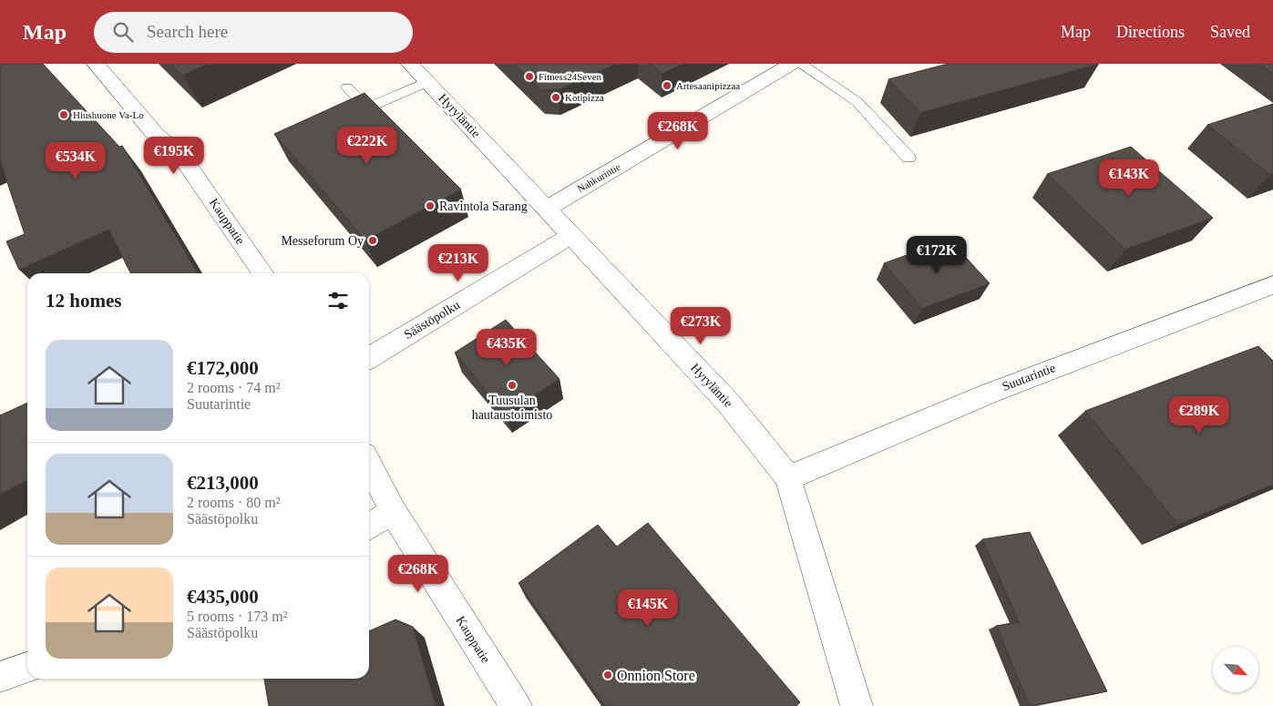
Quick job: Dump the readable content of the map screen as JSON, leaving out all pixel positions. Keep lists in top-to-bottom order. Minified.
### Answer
{"streets":{"street":["Hyryläntie","Nahkurintie","Kauppatie","Säästöpolku","Suutarintie"]},"crossings":[["Hyryläntie","Nahkurintie"],["Hyryläntie","Säästöpolku"],["Hyryläntie","Suutarintie"]],"places":["Fitness24Seven","Artesaanipizzaa","Kotipizza","Hiushuone Va-Lo","Ravintola Sarang","Messeforum Oy","Tuusulan hautaustoimisto","Onnion Store"],"north":"bottom right","page":{"header":"Map","search":"Search here","nav":["Map","Directions","Saved"],"price":["€268K","€222K","€195K","€534K","€143K","€172K","€213K","€273K","€435K","€289K","€268K","€145K"],"heading":"12 homes","list":[{"name":"€172,000","note":"2 rooms · 74 m² · Suutarintie"},{"name":"€213,000","note":"2 rooms · 80 m² · Säästöpolku"},{"name":"€435,000","note":"5 rooms · 173 m² · Säästöpolku"}]}}
